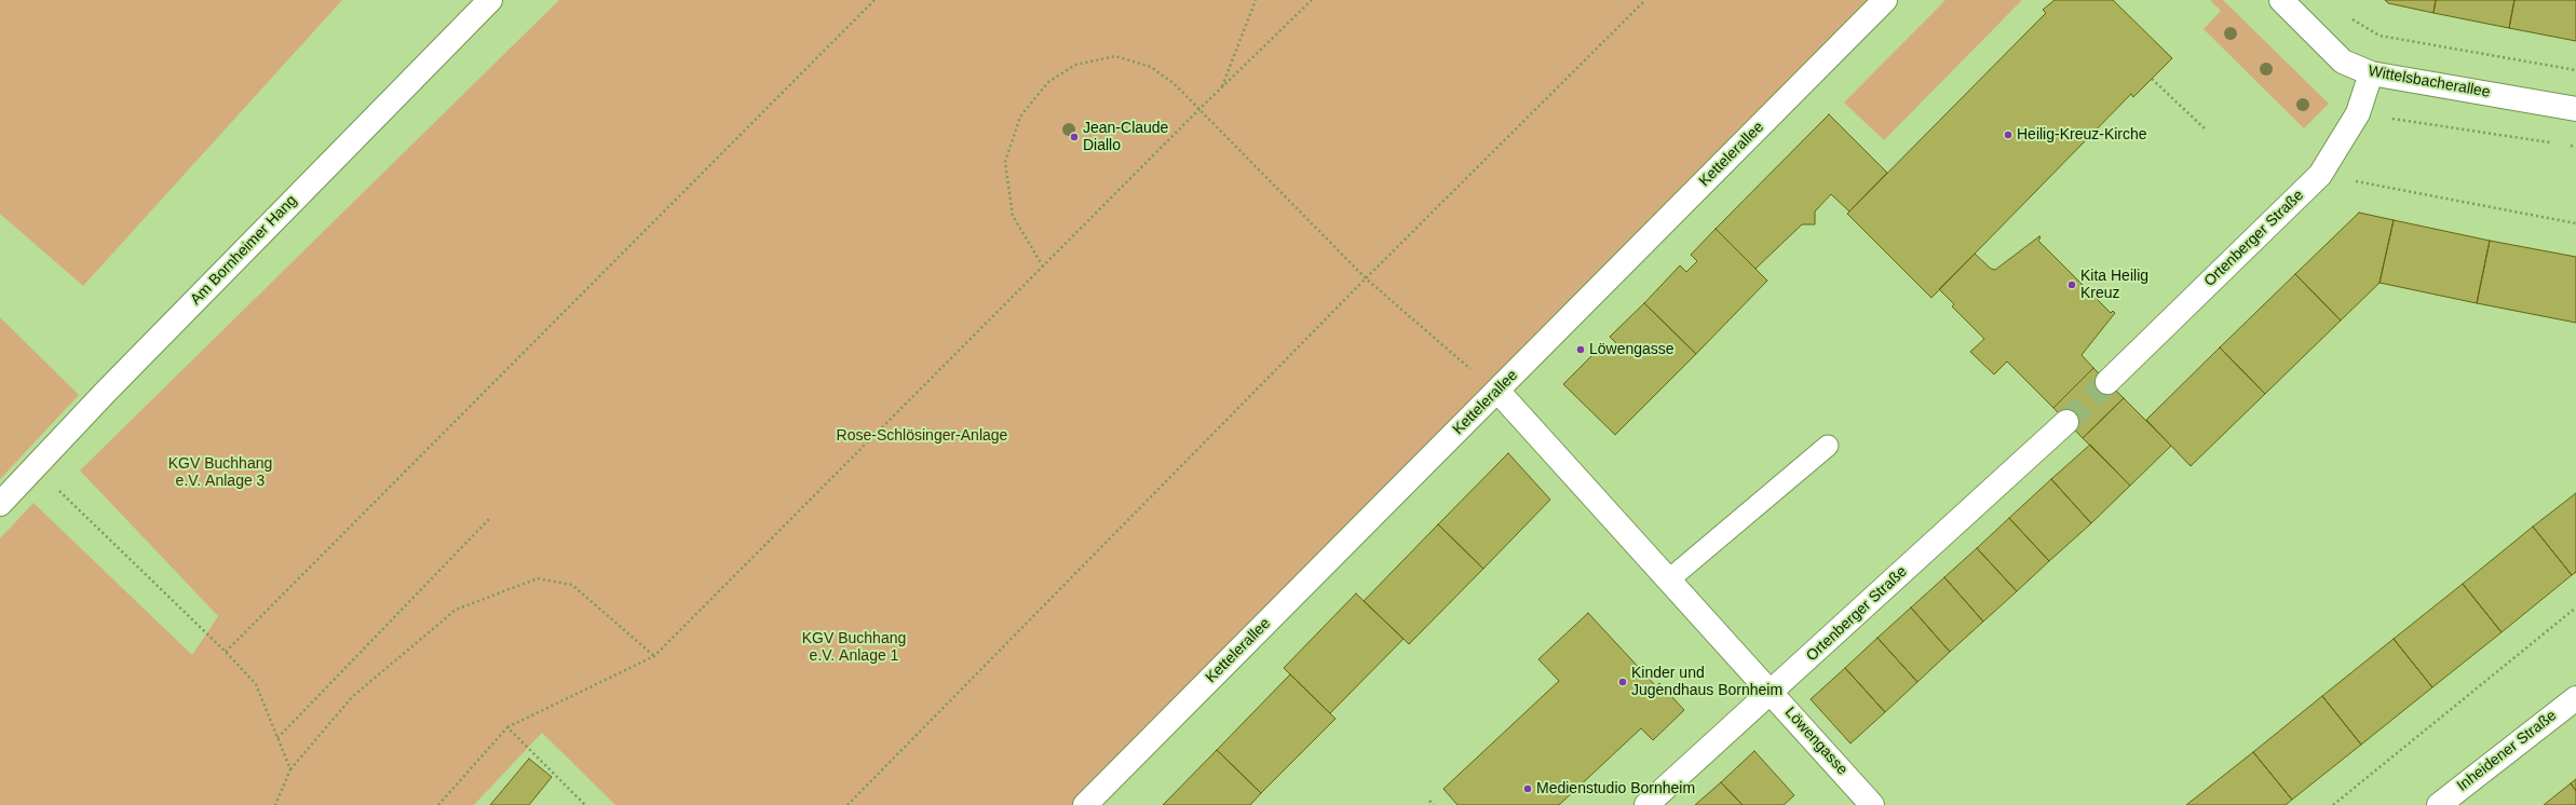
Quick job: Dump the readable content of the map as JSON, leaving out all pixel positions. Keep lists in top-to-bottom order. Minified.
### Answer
{"streets":{"street":["Wittelsbacherallee","Kettelerallee","Ortenberger Straße","Am Bornheimer Hang","Löwengasse","Inheidener Straße"]},"crossings":[["Wittelsbacherallee","Ortenberger Straße"],["Kettelerallee","Löwengasse"],["Ortenberger Straße","Löwengasse"]],"parks":["Rose-Schlösinger-Anlage","KGV Buchhang e.V. Anlage 3","KGV Buchhang e.V. Anlage 1"],"places":["Heilig-Kreuz-Kirche","Jean-Claude Diallo","Kita Heilig Kreuz","Löwengasse","Kinder und Jugendhaus Bornheim","Medienstudio Bornheim"]}
